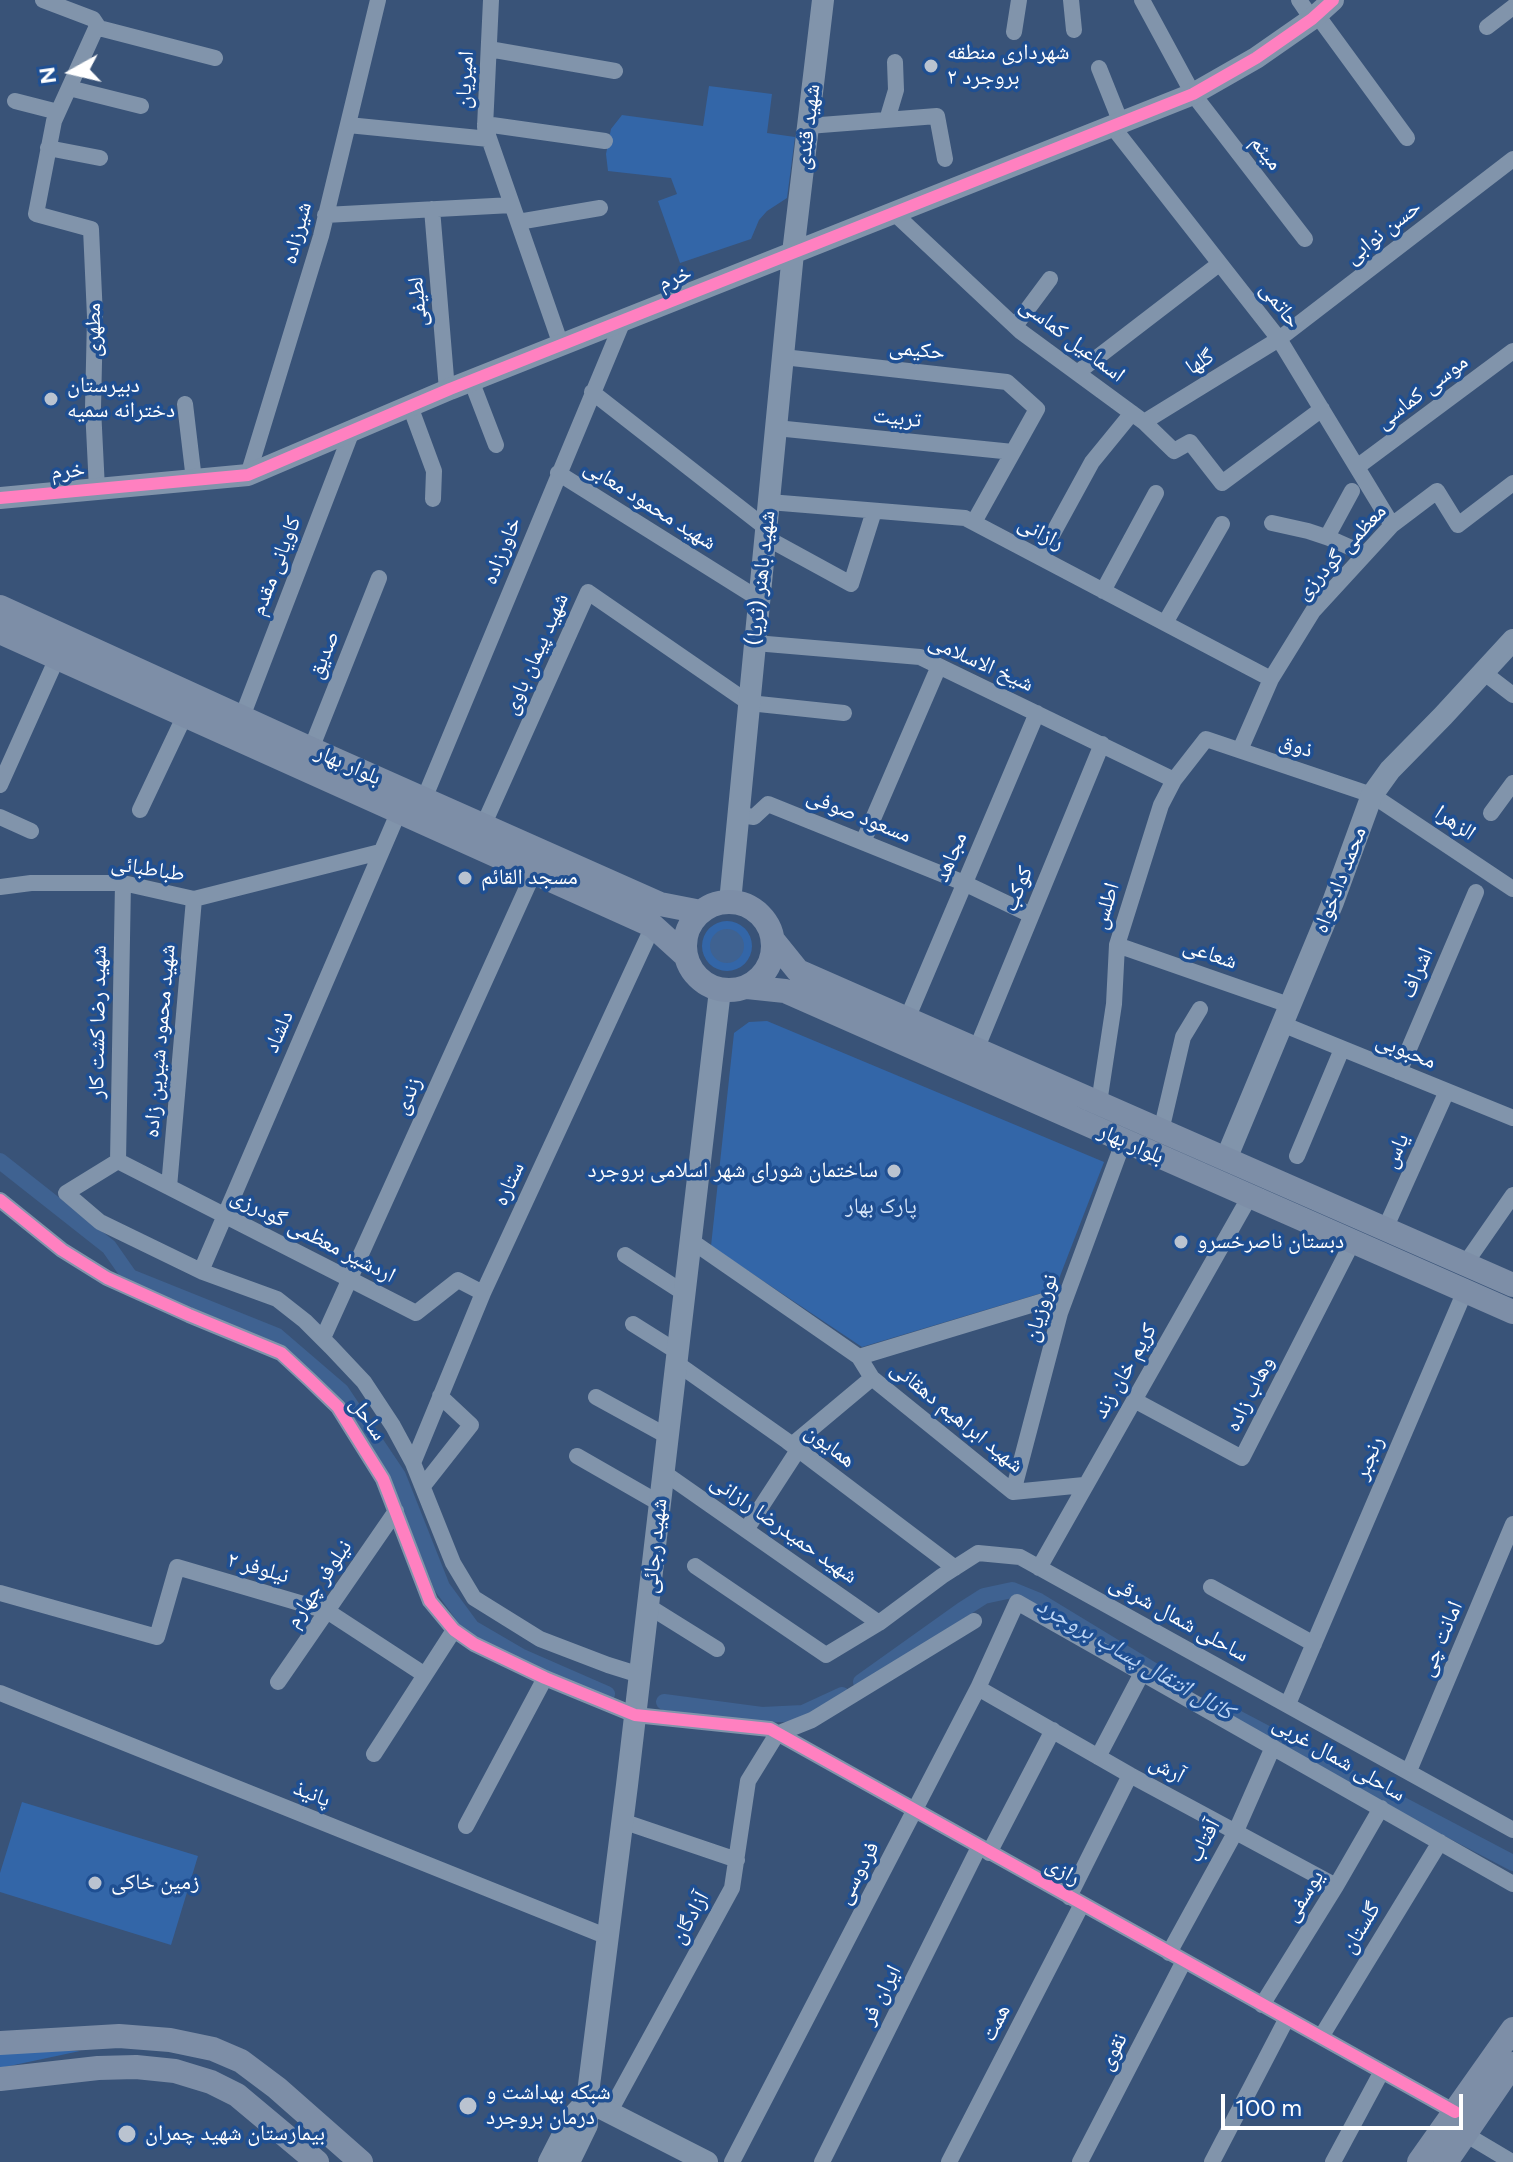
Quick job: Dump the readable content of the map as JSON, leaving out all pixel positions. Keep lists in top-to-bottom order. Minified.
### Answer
{"streets":{"main road":["بلوار بهار"],"street":["امیریان","شهید قندی","میثم","حسن نوابی","شیرزاده","خرم","لطیفی","حاتمی","مطهری","اسماعیل کماسی","حکیمی","گلها","موسی کماسی","تربیت","شهید محمود معابی","رازانی","خاورزاده","معظمی گودرزی","کاویانی مقدم","شهید باهنر (ثریا)","شهید پیمان باوی","صدیق","شیخ الاسلامی","ذوق","مسعود صوفی","الزهرا","مجاهد","طباطبائی","محمد دادخواه","کوکب","اطلس","شعاعی","اشراف","شهید رضا کشت کار","دلشاد","شهید محمود شیرین زاده","محبوبی","زندی","یاس","ستاره","اردشیر معظمی گودرزی","نوروزیان","کریم خان زند","وهاب زاده","شهید ابراهیم دهقانی","ساحل","همایون","رنجبر","شهید حمیدرضا رازانی","شهید رجائی","نیلوفر ۲","نیلوفر چهارم","ساحلی شمال شرقی","امانت چی","ساحلی شمال غربی","آرش","پانیذ","آفتاب","رازی","فردوسی","یوسفی","آزادگان","گلستان","ایران فر","همت","نقوی"]},"crossings":[["امیریان","خرم"],["شهید قندی","خرم"],["شهید قندی","شهید باهنر (ثریا)"],["میثم","خرم"],["حسن نوابی","حاتمی"],["حسن نوابی","گلها"],["شیرزاده","خرم"],["خرم","لطیفی"],["خرم","حاتمی"],["خرم","مطهری"],["خرم","اسماعیل کماسی"],["خرم","خاورزاده"],["خرم","کاویانی مقدم"],["خرم","شهید باهنر (ثریا)"],["حاتمی","اسماعیل کماسی"],["حاتمی","گلها"],["حاتمی","موسی کماسی"],["حاتمی","معظمی گودرزی"],["اسماعیل کماسی","گلها"],["حکیمی","تربیت"],["حکیمی","شهید باهنر (ثریا)"],["گلها","رازانی"],["تربیت","شهید باهنر (ثریا)"],["شهید محمود معابی","خاورزاده"],["شهید محمود معابی","شهید باهنر (ثریا)"],["رازانی","معظمی گودرزی"],["رازانی","شهید باهنر (ثریا)"],["خاورزاده","بلوار بهار"],["معظمی گودرزی","ذوق"],["کاویانی مقدم","بلوار بهار"],["شهید باهنر (ثریا)","شهید پیمان باوی"],["شهید باهنر (ثریا)","شیخ الاسلامی"],["شهید باهنر (ثریا)","بلوار بهار"],["شهید باهنر (ثریا)","مسعود صوفی"],["شهید باهنر (ثریا)","شهید رجائی"],["شهید پیمان باوی","بلوار بهار"],["صدیق","بلوار بهار"],["شیخ الاسلامی","مجاهد"],["شیخ الاسلامی","کوکب"],["شیخ الاسلامی","اطلس"],["ذوق","الزهرا"],["ذوق","محمد دادخواه"],["ذوق","اطلس"],["بلوار بهار","مجاهد"],["بلوار بهار","محمد دادخواه"],["بلوار بهار","کوکب"],["بلوار بهار","اطلس"],["بلوار بهار","دلشاد"],["بلوار بهار","زندی"],["بلوار بهار","یاس"],["بلوار بهار","ستاره"],["بلوار بهار","نوروزیان"],["بلوار بهار","کریم خان زند"],["بلوار بهار","وهاب زاده"],["بلوار بهار","رنجبر"],["بلوار بهار","شهید رجائی"],["مسعود صوفی","مجاهد"],["مسعود صوفی","کوکب"],["الزهرا","محمد دادخواه"],["طباطبائی","شهید رضا کشت کار"],["طباطبائی","دلشاد"],["طباطبائی","شهید محمود شیرین زاده"],["محمد دادخواه","شعاعی"],["محمد دادخواه","محبوبی"],["اطلس","شعاعی"],["شعاعی","محبوبی"],["اشراف","محبوبی"],["شهید رضا کشت کار","اردشیر معظمی گودرزی"],["شهید رضا کشت کار","ساحل"],["دلشاد","اردشیر معظمی گودرزی"],["دلشاد","ساحل"],["شهید محمود شیرین زاده","اردشیر معظمی گودرزی"],["محبوبی","یاس"],["زندی","اردشیر معظمی گودرزی"],["زندی","ساحل"],["ستاره","اردشیر معظمی گودرزی"],["ستاره","ساحل"],["اردشیر معظمی گودرزی","ساحل"],["نوروزیان","شهید ابراهیم دهقانی"],["کریم خان زند","وهاب زاده"],["کریم خان زند","شهید ابراهیم دهقانی"],["کریم خان زند","ساحلی شمال شرقی"],["شهید ابراهیم دهقانی","شهید رجائی"],["ساحل","شهید رجائی"],["ساحل","نیلوفر چهارم"],["ساحل","رازی"],["همایون","شهید رجائی"],["همایون","ساحلی شمال شرقی"],["رنجبر","ساحلی شمال شرقی"],["شهید حمیدرضا رازانی","شهید رجائی"],["شهید حمیدرضا رازانی","ساحلی شمال شرقی"],["شهید رجائی","پانیذ"],["شهید رجائی","رازی"],["نیلوفر ۲","نیلوفر چهارم"],["ساحلی شمال شرقی","امانت چی"],["ساحلی شمال غربی","آفتاب"],["ساحلی شمال غربی","فردوسی"],["ساحلی شمال غربی","یوسفی"],["ساحلی شمال غربی","گلستان"],["آرش","آفتاب"],["آرش","فردوسی"],["آرش","یوسفی"],["آرش","ایران فر"],["آرش","همت"],["آفتاب","رازی"],["آفتاب","نقوی"],["رازی","فردوسی"],["رازی","یوسفی"],["رازی","آزادگان"],["رازی","گلستان"],["رازی","ایران فر"],["رازی","همت"],["رازی","نقوی"]],"water":["کانال انتقال پساب بروجرد"],"parks":["پارک بهار"],"places":["شهرداری منطقه ۲ بروجرد","دبیرستان دخترانه سمیه","مسجد القائم","ساختمان شورای شهر اسلامی بروجرد","دبستان ناصرخسرو","زمین خاکی","شبکه بهداشت و درمان بروجرد","بیمارستان شهید چمران"],"scale_bar":"100 m","north":"left"}
